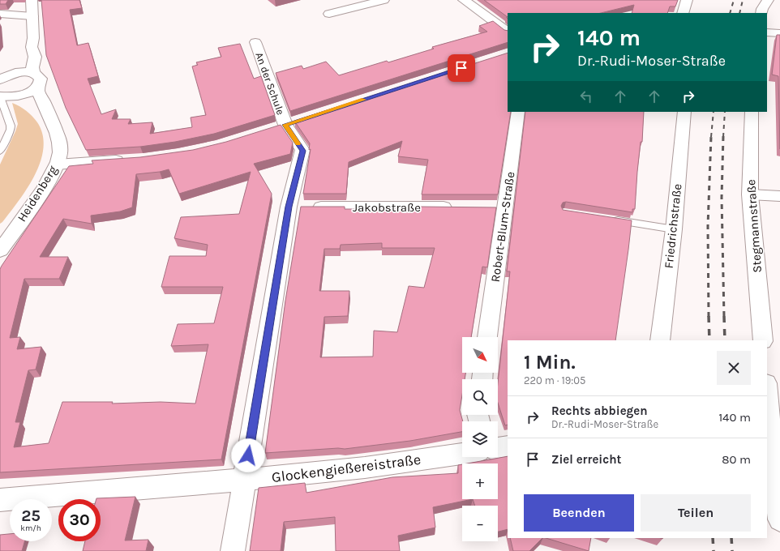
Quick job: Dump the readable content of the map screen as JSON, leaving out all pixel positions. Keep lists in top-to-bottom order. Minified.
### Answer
{"streets":{"street":["An der Schule","Heidenberg","Jakobstraße","Friedrichstraße","Stegmannstraße","Robert-Blum-Straße","Glockengießereistraße"]},"crossings":[["An der Schule","Jakobstraße"],["An der Schule","Glockengießereistraße"]],"north":"bottom right","page":{"turn":["140 m","Dr.-Rudi-Moser-Straße"],"map_buttons":["+","−"],"heading":["1 Min.","220 m · 19:05"],"list":[{"name":"Rechts abbiegen","note":"Dr.-Rudi-Moser-Straße","value":"140 m"},{"name":"Ziel erreicht","value":"80 m"}],"buttons":["Beenden","Teilen"],"speed":"25 km/h","limit":"30"}}
